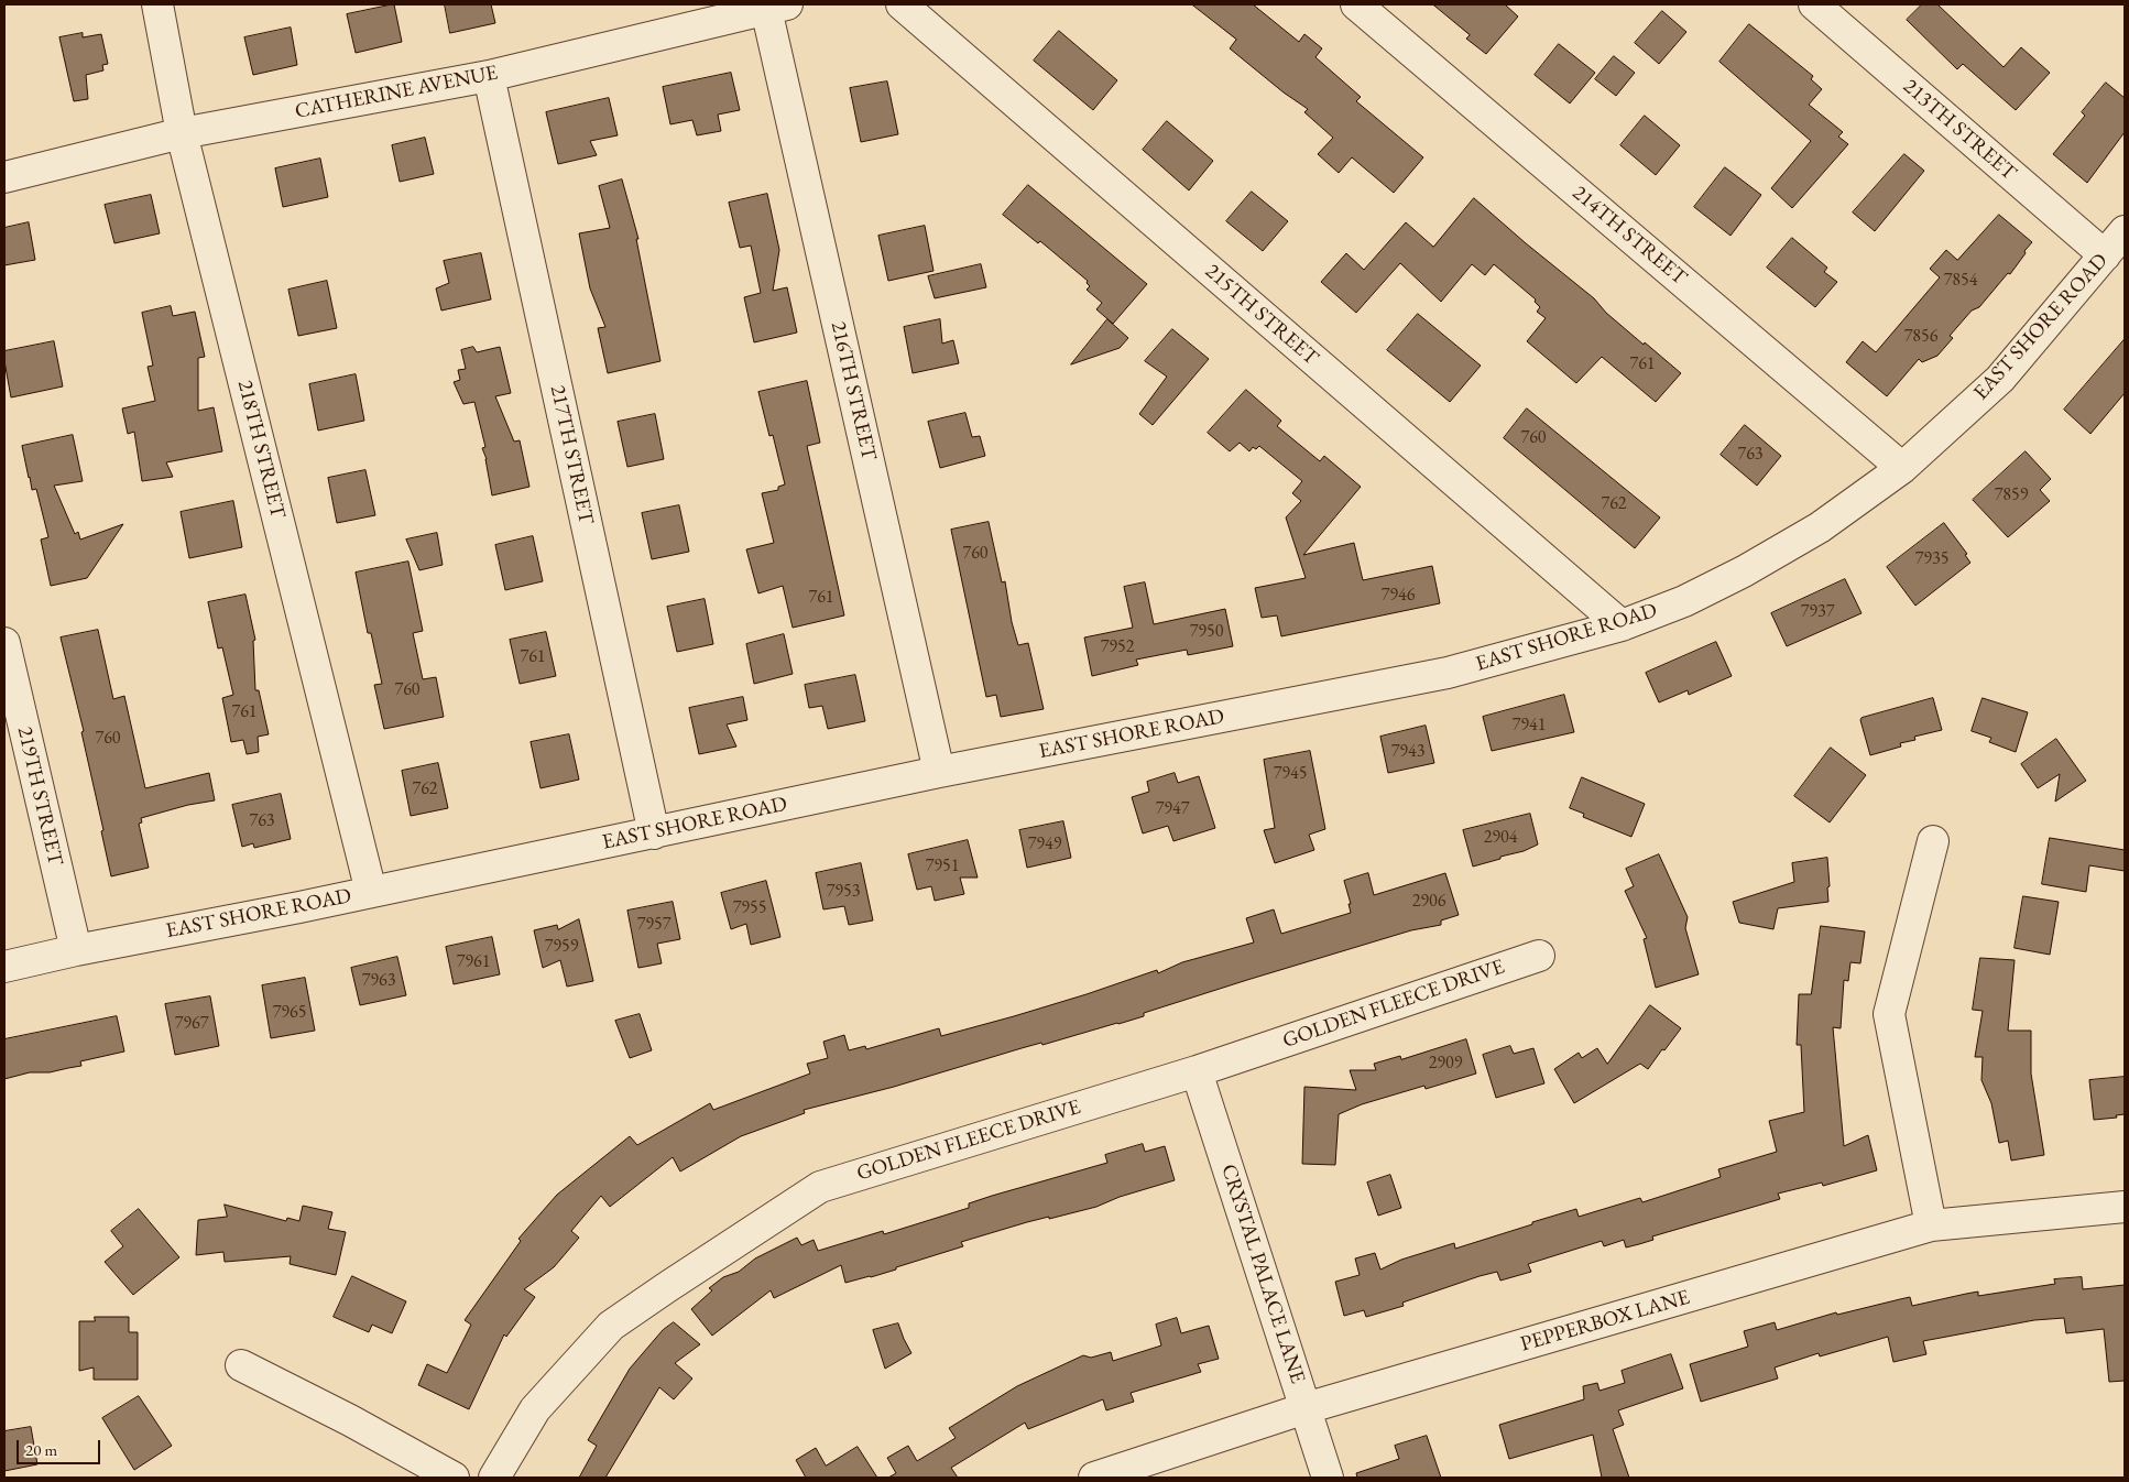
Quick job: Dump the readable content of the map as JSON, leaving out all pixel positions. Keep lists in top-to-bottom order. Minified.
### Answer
{"streets":{"street":["CATHERINE AVENUE","213TH STREET","214TH STREET","215TH STREET","EAST SHORE ROAD","216TH STREET","218TH STREET","217TH STREET","219TH STREET","GOLDEN FLEECE DRIVE","CRYSTAL PALACE LANE","PEPPERBOX LANE"]},"crossings":[["CATHERINE AVENUE","216TH STREET"],["CATHERINE AVENUE","218TH STREET"],["CATHERINE AVENUE","217TH STREET"],["213TH STREET","EAST SHORE ROAD"],["214TH STREET","EAST SHORE ROAD"],["215TH STREET","EAST SHORE ROAD"],["EAST SHORE ROAD","216TH STREET"],["EAST SHORE ROAD","218TH STREET"],["EAST SHORE ROAD","217TH STREET"],["EAST SHORE ROAD","219TH STREET"],["GOLDEN FLEECE DRIVE","CRYSTAL PALACE LANE"],["CRYSTAL PALACE LANE","PEPPERBOX LANE"]],"house_numbers":["7854","7856","761","760","763","7859","762","760","7935","7946","761","7937","7950","7952","761","760","761","7941","760","7943","7945","762","7947","763","2904","7949","7951","7953","2906","7955","7957","7959","7961","7963","7965","7967","2909"],"scale_bar":"20 m"}
